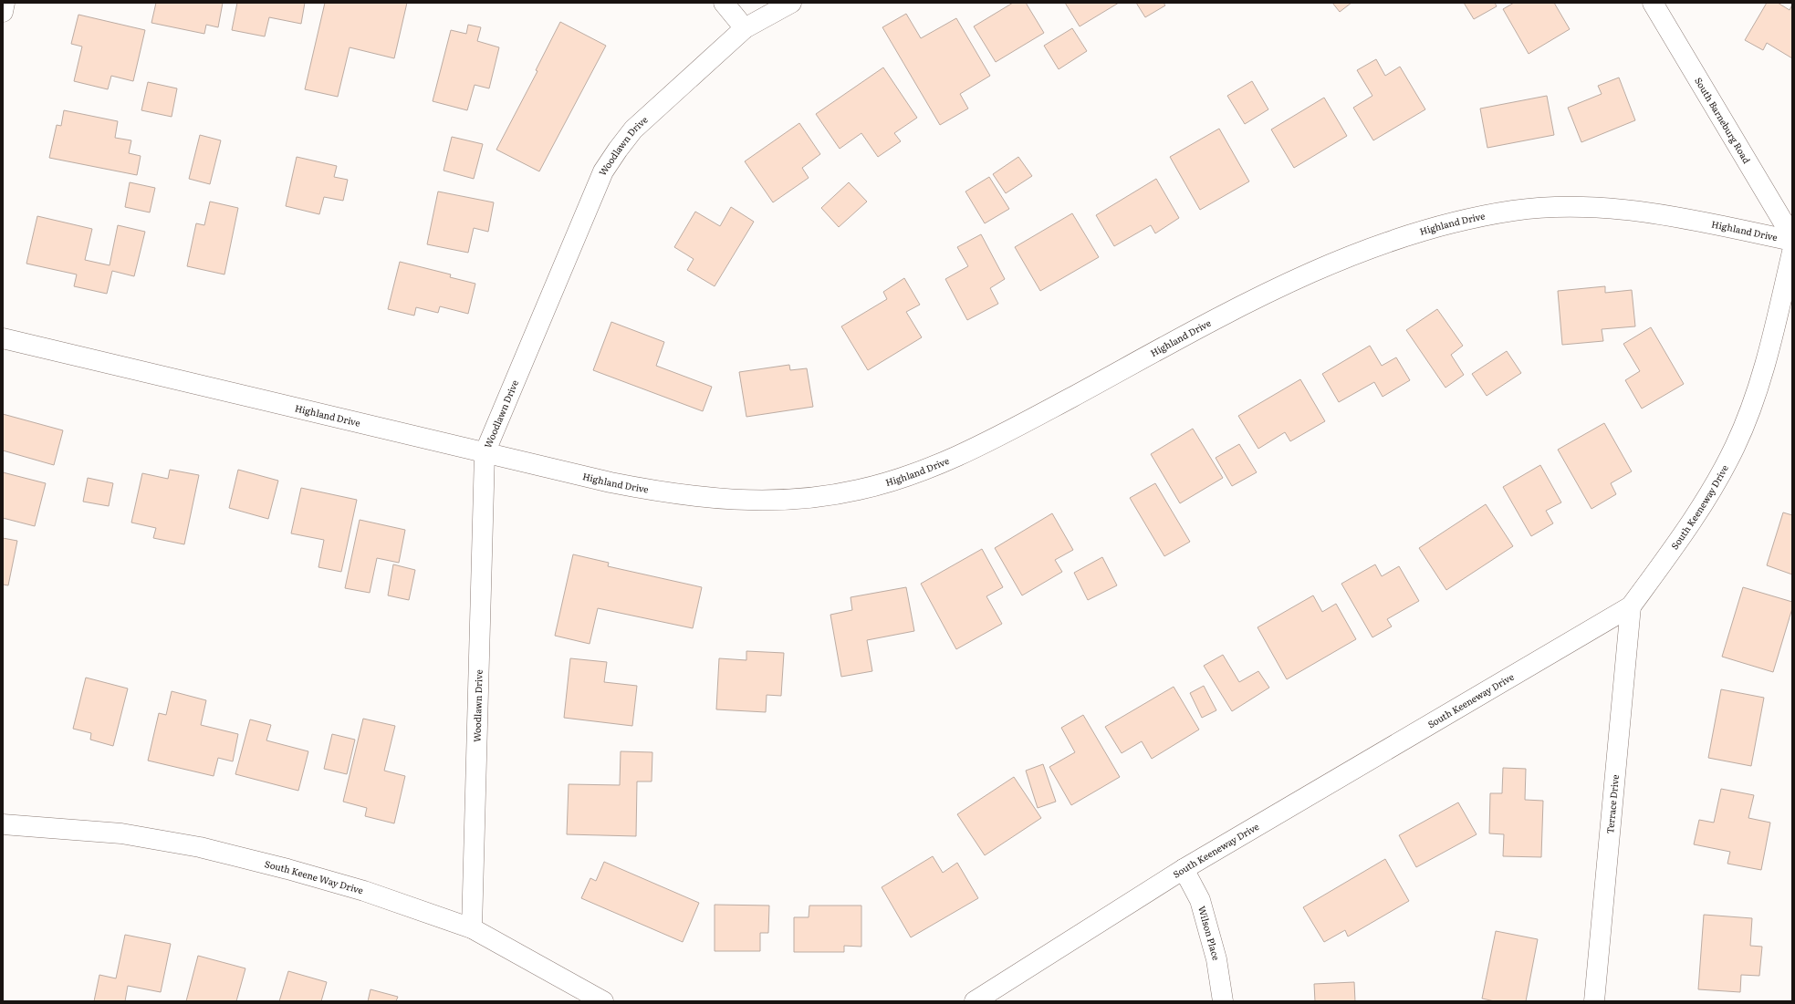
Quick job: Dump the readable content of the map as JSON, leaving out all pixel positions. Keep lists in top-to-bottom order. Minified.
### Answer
{"streets":{"street":["South Barneburg Road","Woodlawn Drive","Highland Drive","South Keeneway Drive","Terrace Drive","South Keene Way Drive","Wilson Place"]},"crossings":[["Woodlawn Drive","Highland Drive"],["Woodlawn Drive","South Keene Way Drive"],["South Keeneway Drive","Terrace Drive"],["South Keeneway Drive","Wilson Place"]]}
